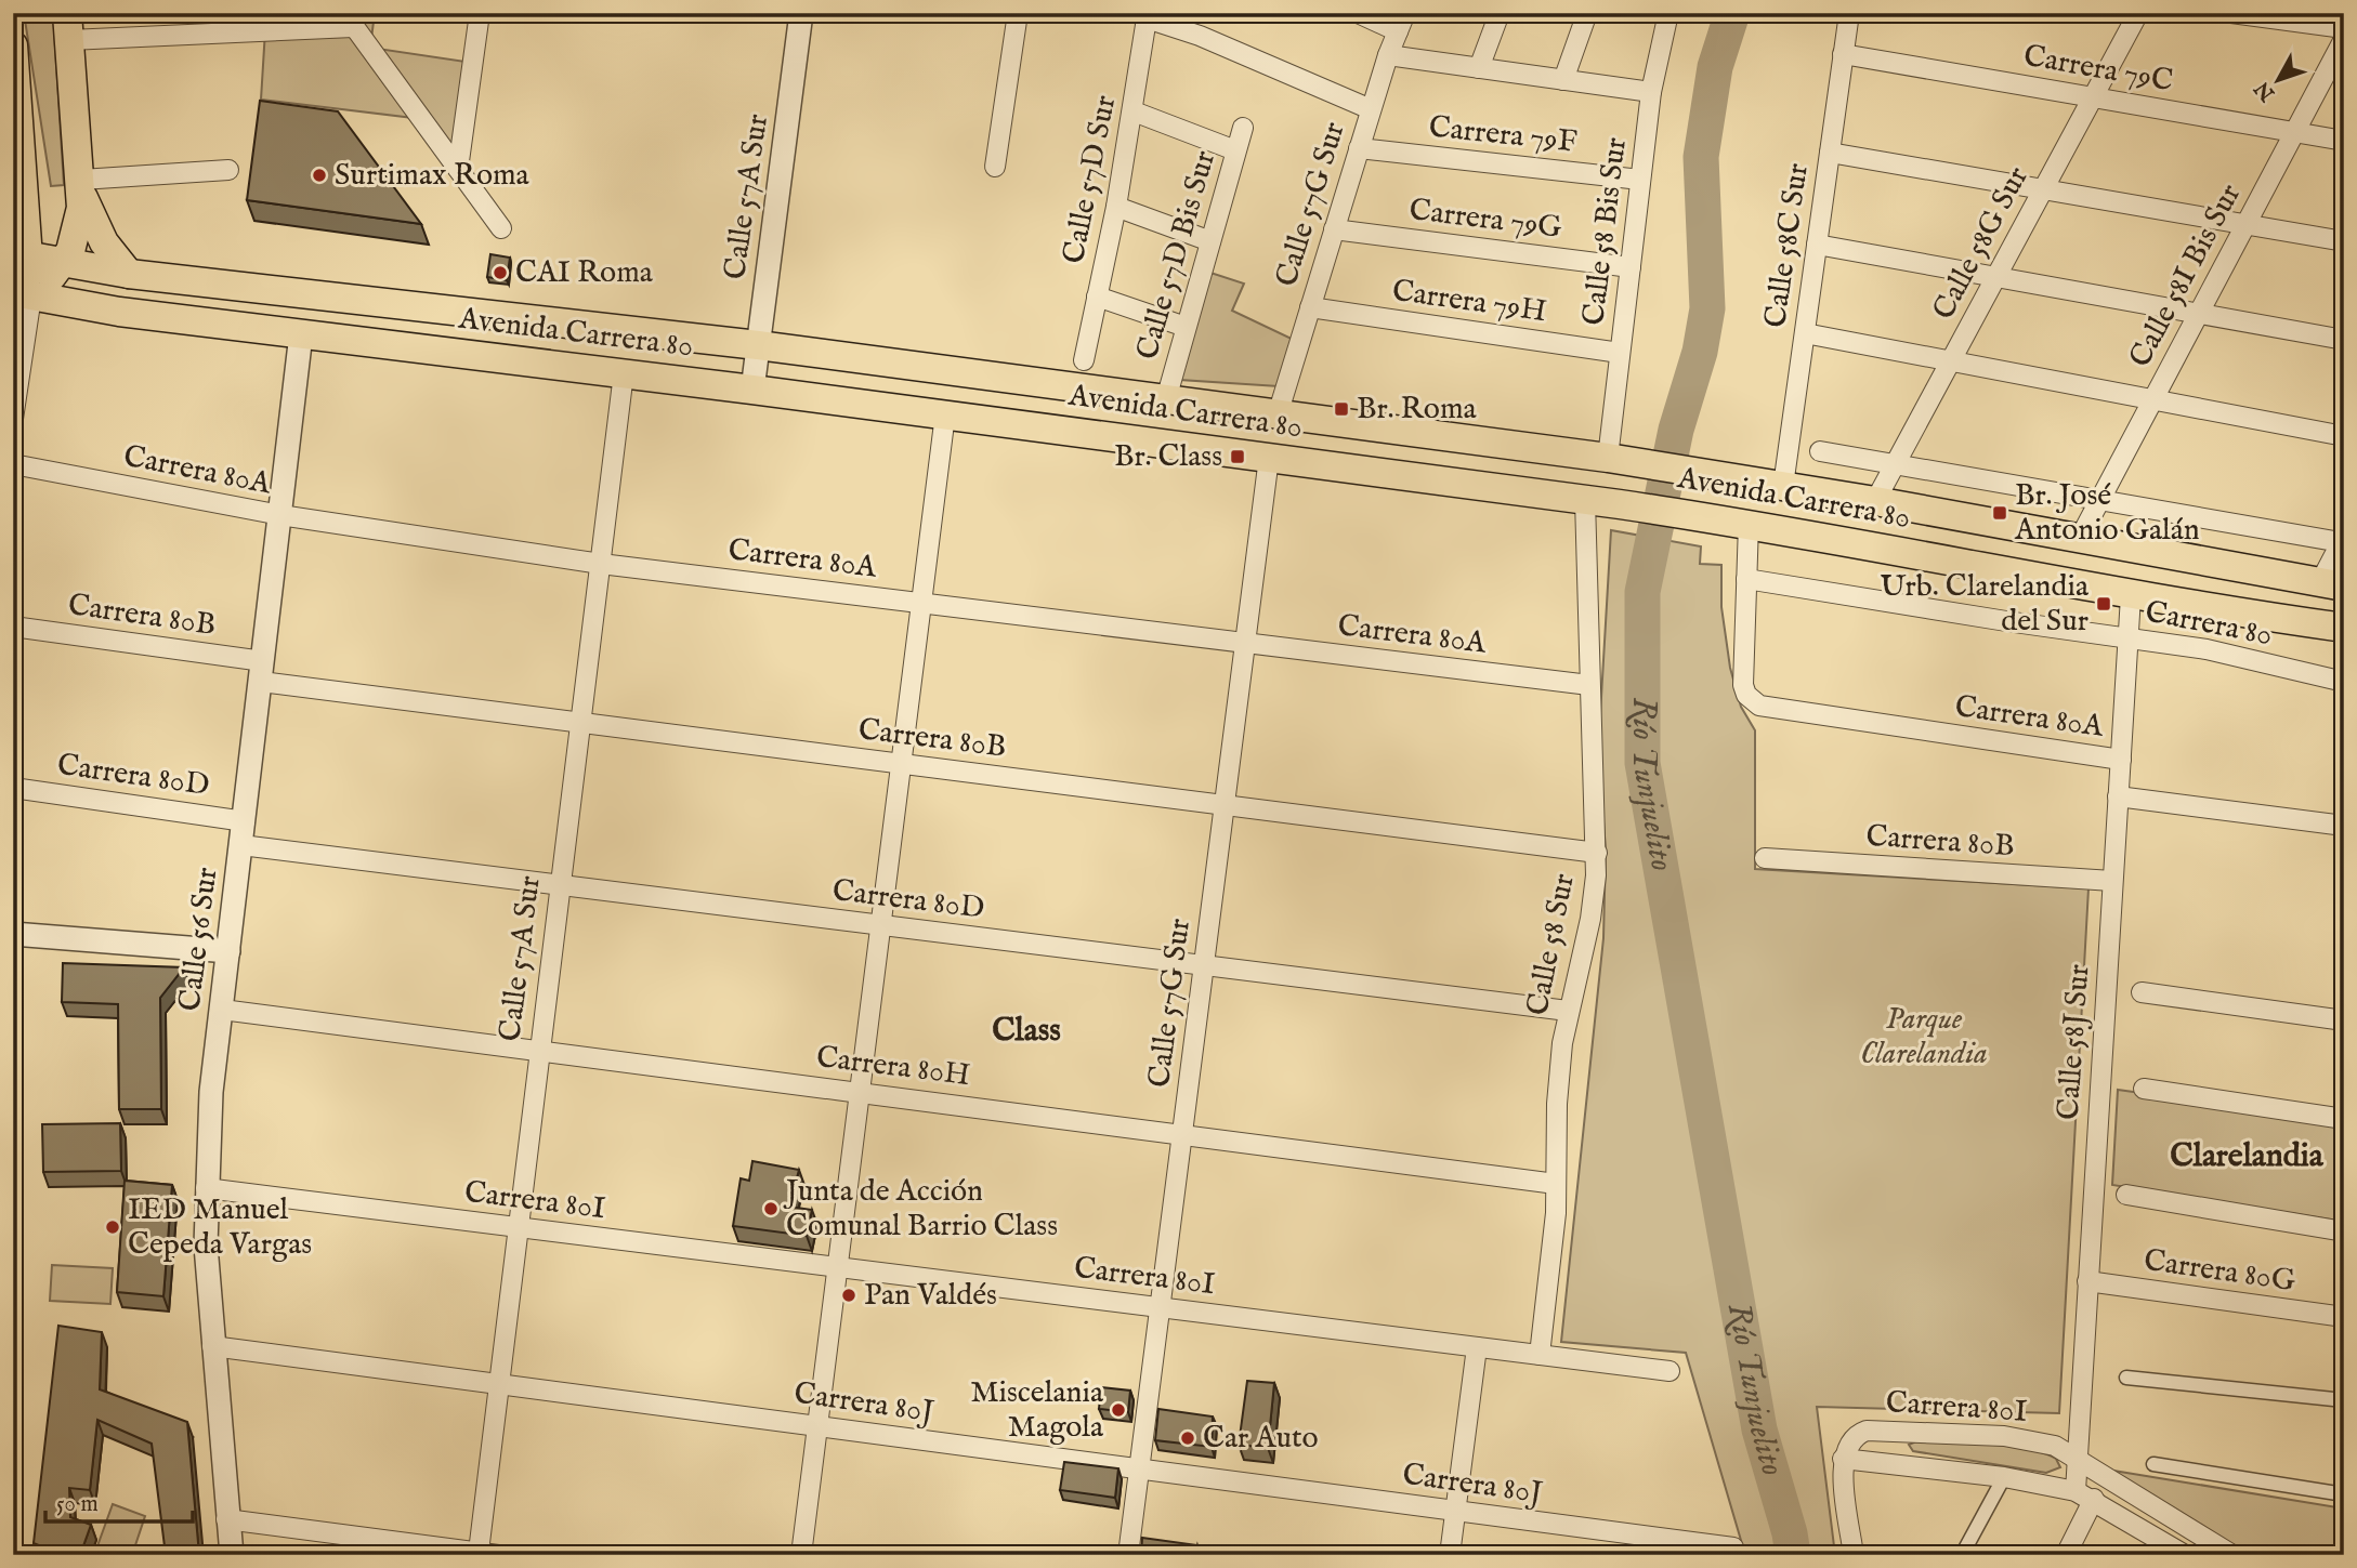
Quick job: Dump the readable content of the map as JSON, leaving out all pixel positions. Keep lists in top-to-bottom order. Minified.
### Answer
{"streets":{"main road":["Avenida Carrera 80"],"street":["Carrera 79C","Carrera 79F","Calle 57D Sur","Calle 57A Sur","Calle 57G Sur","Carrera 79G","Calle 58 Bis Sur","Calle 58G Sur","Calle 58C Sur","Calle 57D Bis Sur","Calle 58I Bis Sur","Carrera 79H","Carrera 80A","Carrera 80B","Carrera 80","Carrera 80D","Calle 56 Sur","Calle 58 Sur","Calle 58J Sur","Carrera 80H","Carrera 80I","Carrera 80G","Carrera 80J"]},"crossings":[["Carrera 79C","Calle 58G Sur"],["Carrera 79C","Calle 58C Sur"],["Carrera 79C","Calle 58I Bis Sur"],["Carrera 79F","Calle 57G Sur"],["Carrera 79F","Calle 58 Bis Sur"],["Calle 57A Sur","Avenida Carrera 80"],["Calle 57A Sur","Carrera 80A"],["Calle 57A Sur","Carrera 80B"],["Calle 57A Sur","Carrera 80D"],["Calle 57A Sur","Carrera 80H"],["Calle 57A Sur","Carrera 80I"],["Calle 57A Sur","Carrera 80J"],["Calle 57G Sur","Carrera 79G"],["Calle 57G Sur","Carrera 79H"],["Calle 57G Sur","Avenida Carrera 80"],["Calle 57G Sur","Carrera 80A"],["Calle 57G Sur","Carrera 80B"],["Calle 57G Sur","Carrera 80D"],["Calle 57G Sur","Carrera 80H"],["Calle 57G Sur","Carrera 80I"],["Calle 57G Sur","Carrera 80J"],["Carrera 79G","Calle 58 Bis Sur"],["Calle 58 Bis Sur","Carrera 79H"],["Calle 58 Bis Sur","Avenida Carrera 80"],["Calle 58G Sur","Avenida Carrera 80"],["Calle 58C Sur","Avenida Carrera 80"],["Calle 57D Bis Sur","Avenida Carrera 80"],["Calle 58I Bis Sur","Avenida Carrera 80"],["Avenida Carrera 80","Calle 56 Sur"],["Avenida Carrera 80","Calle 58 Sur"],["Avenida Carrera 80","Calle 58J Sur"],["Carrera 80A","Carrera 80"],["Carrera 80A","Calle 56 Sur"],["Carrera 80A","Calle 58 Sur"],["Carrera 80A","Calle 58J Sur"],["Carrera 80B","Calle 56 Sur"],["Carrera 80B","Calle 58 Sur"],["Carrera 80B","Calle 58J Sur"],["Carrera 80","Calle 58J Sur"],["Carrera 80D","Calle 56 Sur"],["Carrera 80D","Calle 58 Sur"],["Calle 56 Sur","Carrera 80H"],["Calle 56 Sur","Carrera 80I"],["Calle 56 Sur","Carrera 80J"],["Calle 58 Sur","Carrera 80H"],["Calle 58 Sur","Carrera 80I"],["Calle 58J Sur","Carrera 80I"],["Calle 58J Sur","Carrera 80G"]],"districts":["Class","Clarelandia"],"water":["Río Tunjuelito"],"parks":["Parque Clarelandia"],"places":{"other":["Surtimax Roma","CAI Roma","Junta de Acción Comunal Barrio Class","IED Manuel Cepeda Vargas","Pan Valdés","Miscelania Magola","Car Auto"],"transit":["Br. Roma","Br. Class","Br. José Antonio Galán","Urb. Clarelandia del Sur"]},"scale_bar":"50 m","north":"bottom left"}
